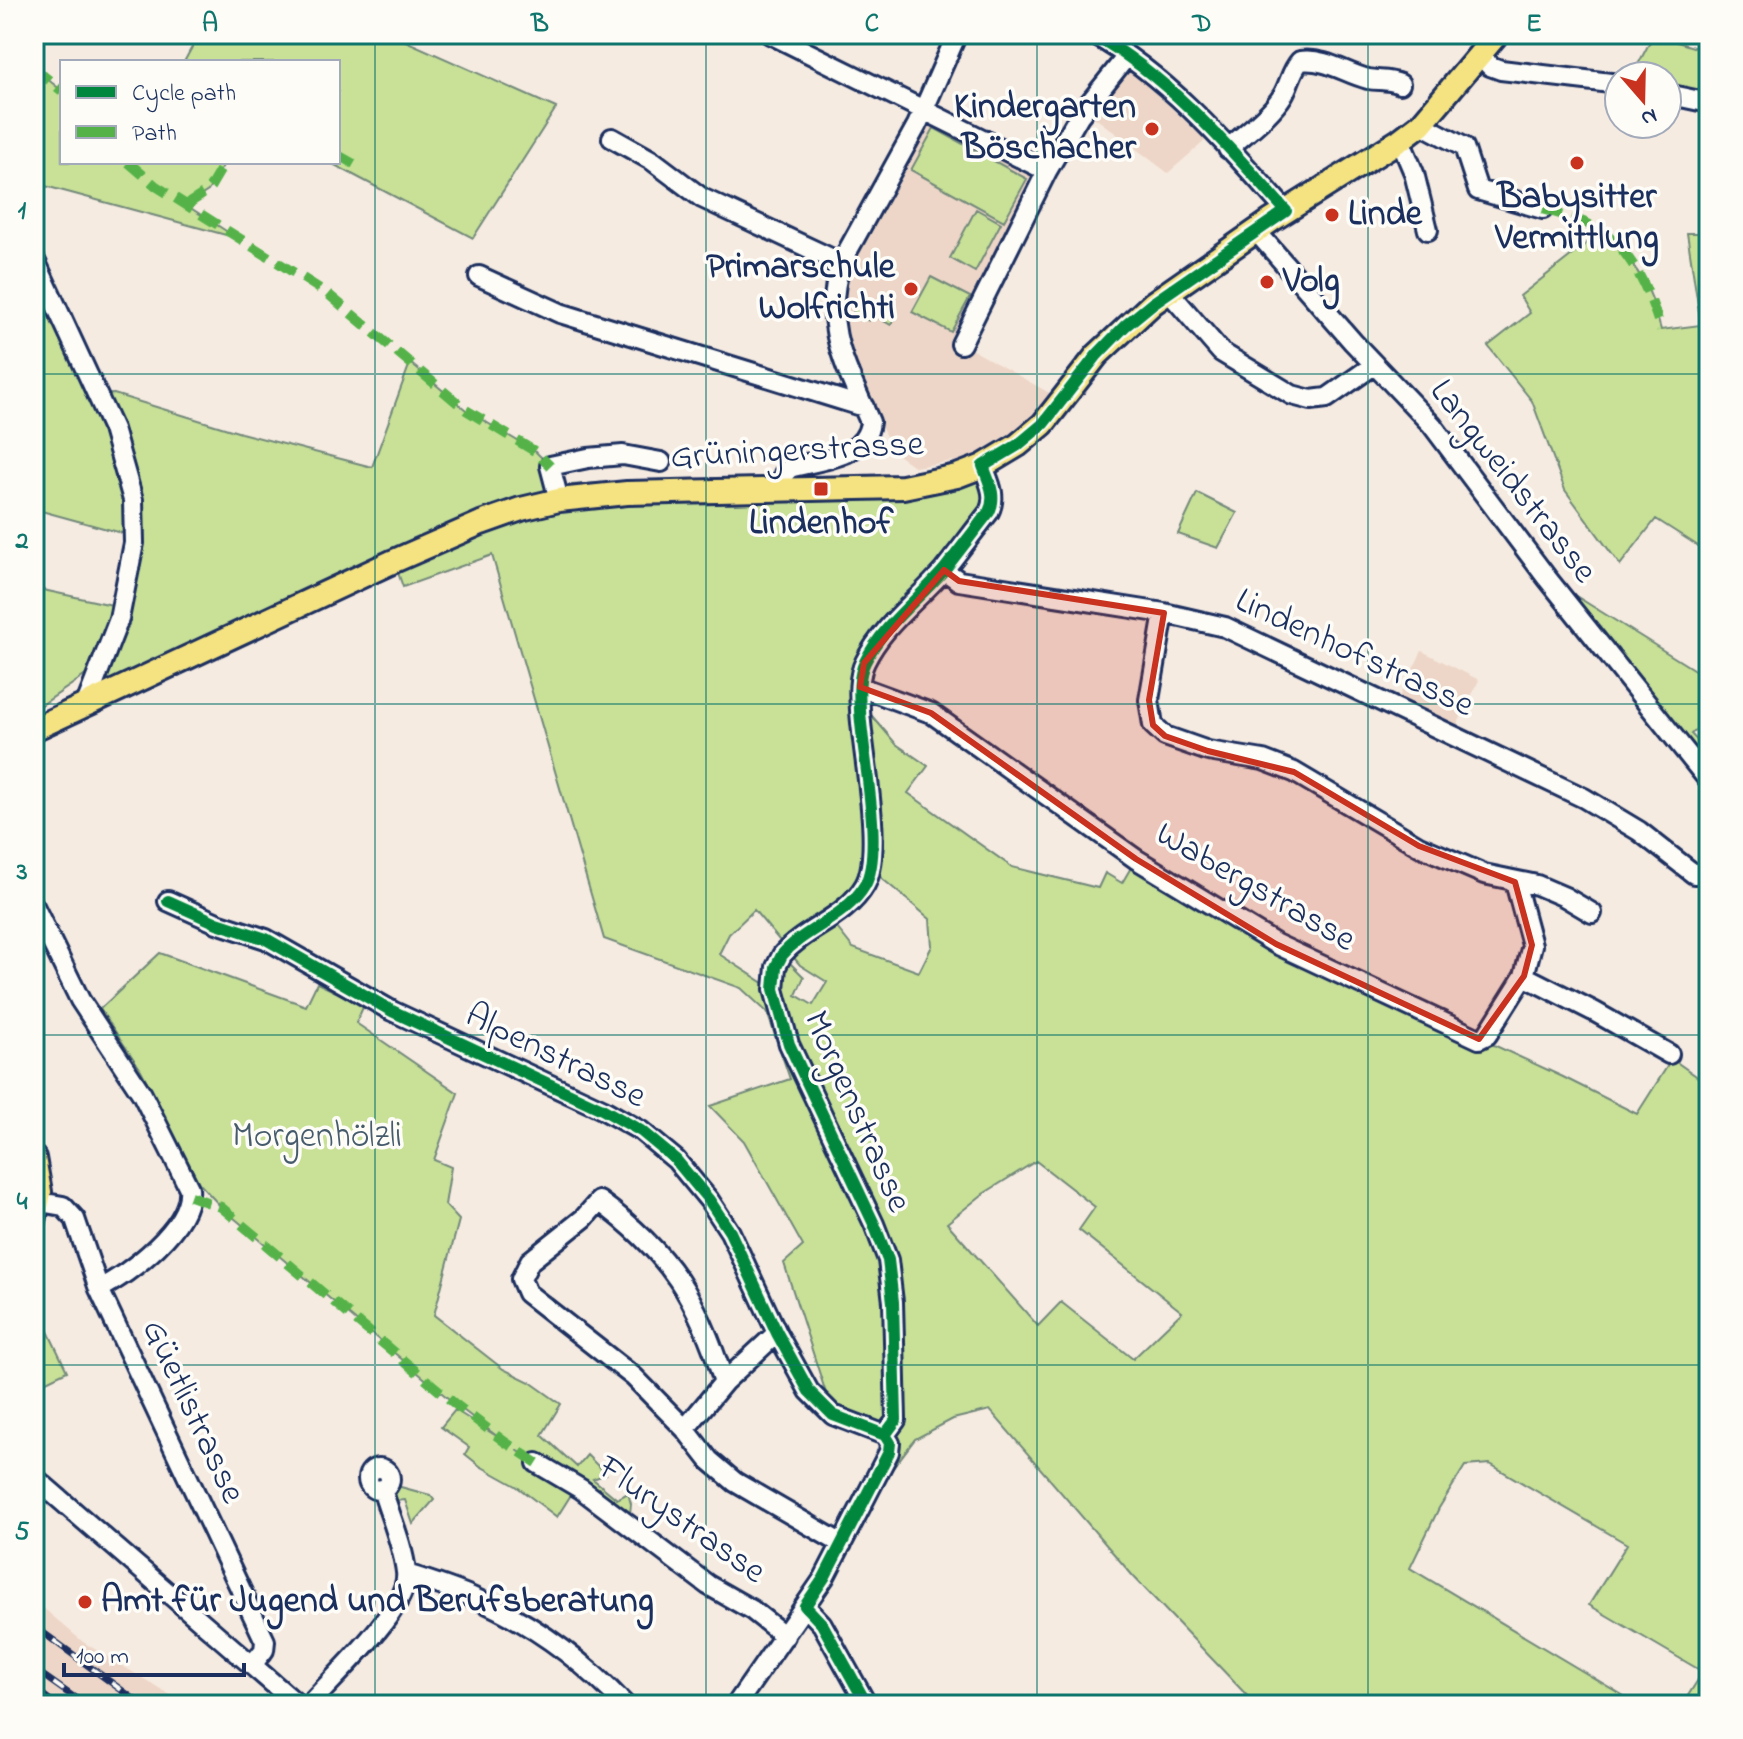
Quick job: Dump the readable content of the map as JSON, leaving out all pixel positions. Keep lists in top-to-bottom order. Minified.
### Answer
{"streets":{"main road":["Grüningerstrasse"],"street":["Langweidstrasse","Lindenhofstrasse","Wabergstrasse","Alpenstrasse","Morgenstrasse","Güetlistrasse","Flurystrasse"]},"crossings":[["Grüningerstrasse","Langweidstrasse"],["Grüningerstrasse","Morgenstrasse"],["Lindenhofstrasse","Morgenstrasse"],["Wabergstrasse","Morgenstrasse"],["Alpenstrasse","Morgenstrasse"],["Morgenstrasse","Flurystrasse"]],"parks":["Morgenhölzli"],"places":{"other":["Kindergarten Böschacher","Babysitter Vermittlung","Linde","Volg","Primarschule Wolfrichti","Amt für Jugend und Berufsberatung"],"transit":["Lindenhof"]},"legend":["Cycle path","Path"],"scale_bar":"100 m","north":"bottom","grid":{"columns":["A","B","C","D","E"],"rows":["1","2","3","4","5"]}}
